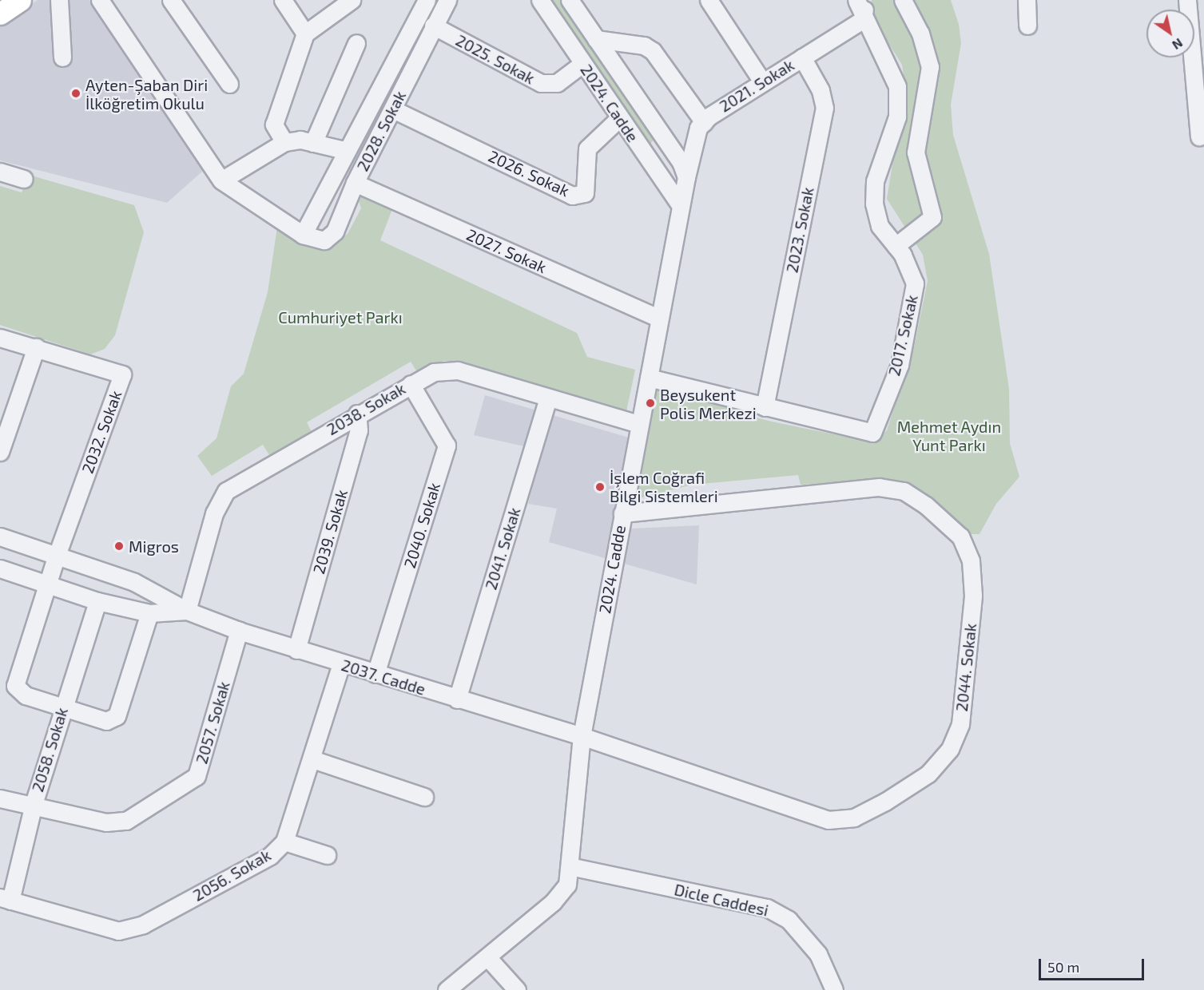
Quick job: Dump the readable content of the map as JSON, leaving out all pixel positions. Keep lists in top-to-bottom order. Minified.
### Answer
{"streets":{"street":["2025. Sokak","2021. Sokak","2024. Cadde","2028. Sokak","2026. Sokak","2023. Sokak","2027. Sokak","2017. Sokak","2038. Sokak","2032. Sokak","2040. Sokak","2039. Sokak","2041. Sokak","2044. Sokak","2037. Cadde","2057. Sokak","2058. Sokak","2056. Sokak","Dicle Caddesi"]},"crossings":[["2025. Sokak","2024. Cadde"],["2025. Sokak","2028. Sokak"],["2021. Sokak","2024. Cadde"],["2021. Sokak","2023. Sokak"],["2021. Sokak","2017. Sokak"],["2024. Cadde","2026. Sokak"],["2024. Cadde","2027. Sokak"],["2024. Cadde","2017. Sokak"],["2024. Cadde","2038. Sokak"],["2024. Cadde","2044. Sokak"],["2024. Cadde","2037. Cadde"],["2028. Sokak","2026. Sokak"],["2028. Sokak","2027. Sokak"],["2023. Sokak","2017. Sokak"],["2038. Sokak","2040. Sokak"],["2038. Sokak","2039. Sokak"],["2038. Sokak","2041. Sokak"],["2038. Sokak","2037. Cadde"],["2032. Sokak","2037. Cadde"],["2040. Sokak","2037. Cadde"],["2039. Sokak","2037. Cadde"],["2041. Sokak","2037. Cadde"],["2044. Sokak","2037. Cadde"],["2037. Cadde","2057. Sokak"],["2037. Cadde","2058. Sokak"],["2037. Cadde","2056. Sokak"],["2057. Sokak","2058. Sokak"],["2058. Sokak","2056. Sokak"]],"parks":["Cumhuriyet Parkı","Mehmet Aydın Yunt Parkı"],"places":["Ayten-Şaban Diri İlköğretim Okulu","Beysukent Polis Merkezi","İşlem Coğrafi Bilgi Sistemleri","Migros"],"scale_bar":"50 m","north":"bottom right"}
